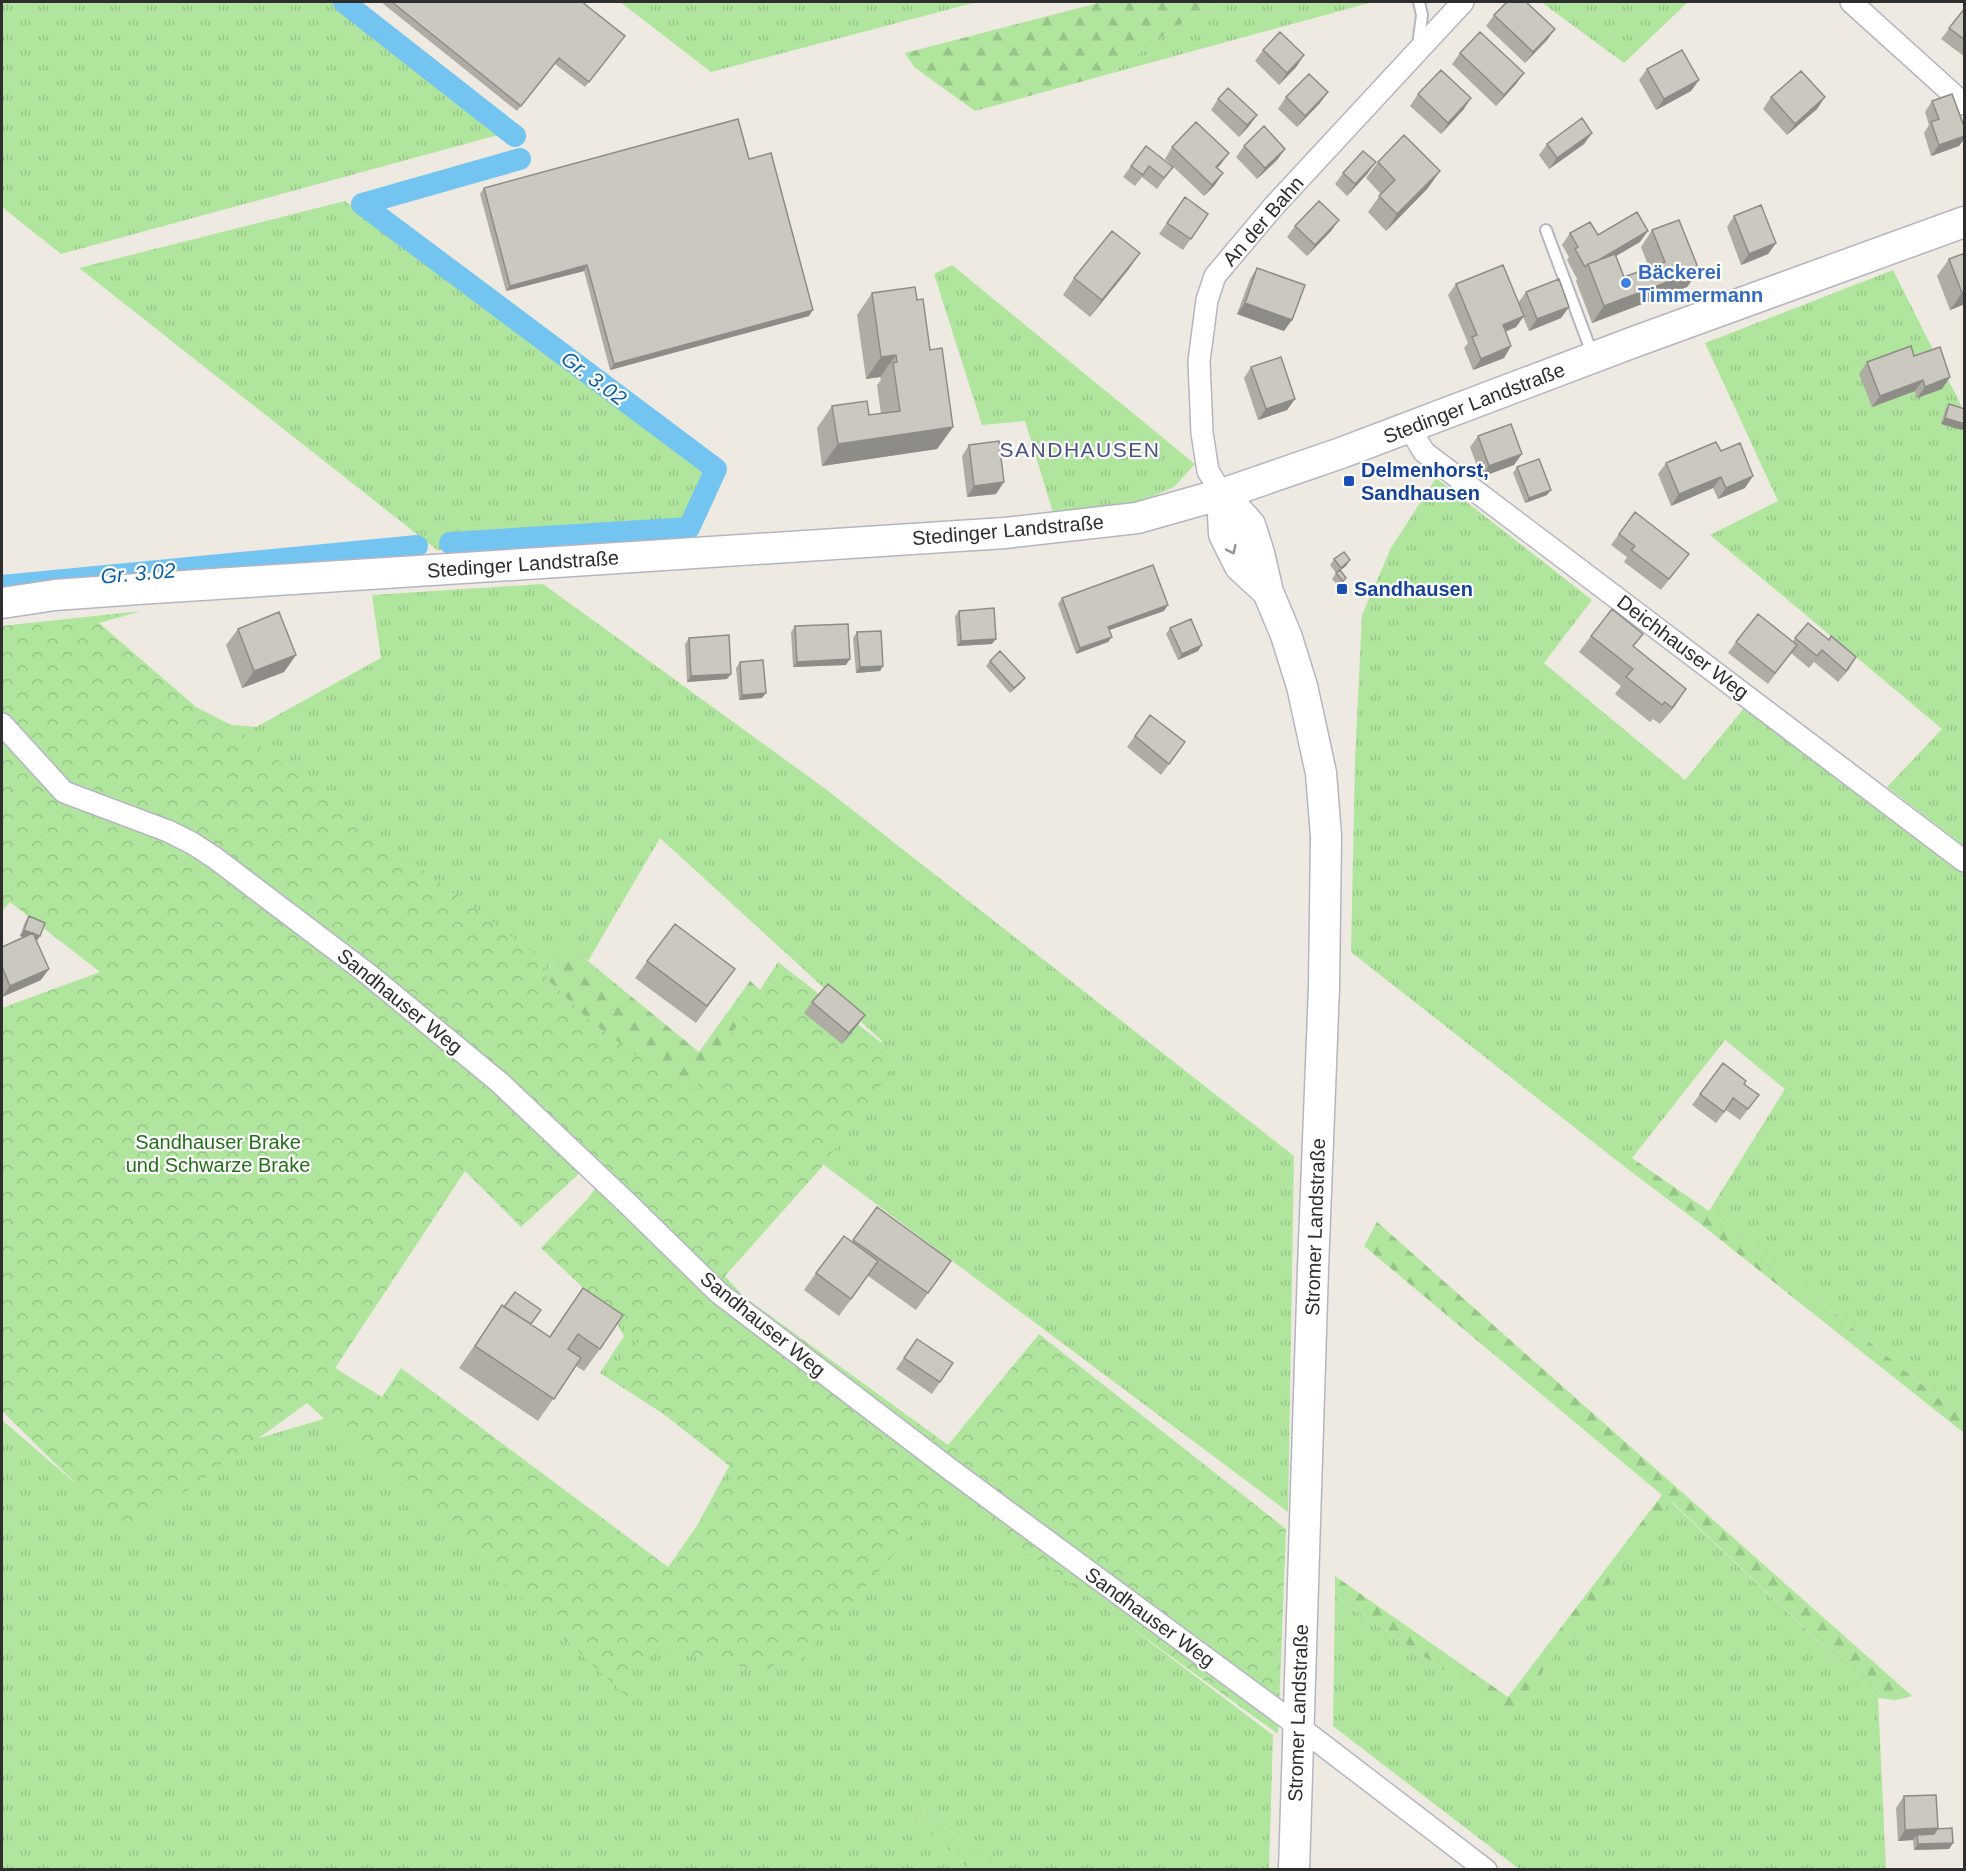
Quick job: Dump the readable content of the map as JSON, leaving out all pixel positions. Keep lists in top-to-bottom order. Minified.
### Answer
{"streets":{"main road":["Stedinger Landstraße","Stromer Landstraße"],"street":["An der Bahn","Deichhauser Weg","Sandhauser Weg"]},"crossings":[["An der Bahn","Stedinger Landstraße"],["An der Bahn","Stromer Landstraße"],["Stedinger Landstraße","Deichhauser Weg"],["Stedinger Landstraße","Stromer Landstraße"],["Sandhauser Weg","Stromer Landstraße"]],"districts":["SANDHAUSEN"],"water":["Gr. 3.02"],"parks":["Sandhauser Brake und Schwarze Brake"],"places":{"other":["Bäckerei Timmermann"],"transit":["Delmenhorst, Sandhausen","Sandhausen"]}}
